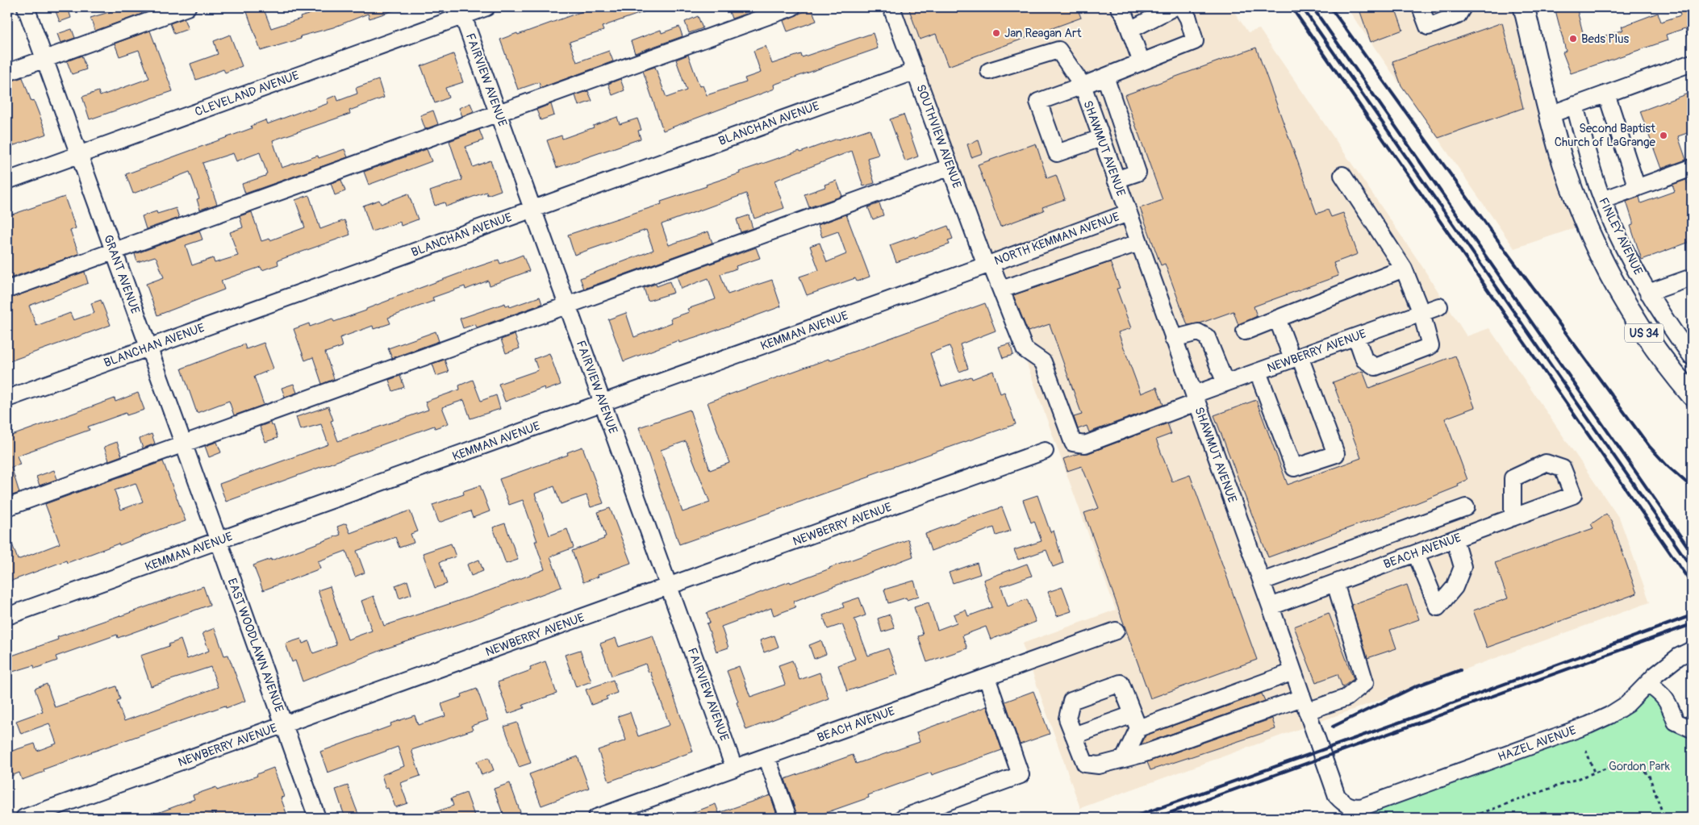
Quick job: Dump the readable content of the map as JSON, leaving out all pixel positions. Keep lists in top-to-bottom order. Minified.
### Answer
{"streets":{"main road":["US 34"],"street":["FAIRVIEW AVENUE","CLEVELAND AVENUE","BLANCHAN AVENUE","SOUTHVIEW AVENUE","SHAWMUT AVENUE","FINLEY AVENUE","NORTH KEMMAN AVENUE","GRANT AVENUE","KEMMAN AVENUE","NEWBERRY AVENUE","BEACH AVENUE","EAST WOODLAWN AVENUE","HAZEL AVENUE"]},"crossings":[["FAIRVIEW AVENUE","CLEVELAND AVENUE"],["FAIRVIEW AVENUE","BLANCHAN AVENUE"],["FAIRVIEW AVENUE","KEMMAN AVENUE"],["FAIRVIEW AVENUE","NEWBERRY AVENUE"],["FAIRVIEW AVENUE","BEACH AVENUE"],["CLEVELAND AVENUE","GRANT AVENUE"],["BLANCHAN AVENUE","SOUTHVIEW AVENUE"],["BLANCHAN AVENUE","GRANT AVENUE"],["SOUTHVIEW AVENUE","NORTH KEMMAN AVENUE"],["SOUTHVIEW AVENUE","KEMMAN AVENUE"],["SOUTHVIEW AVENUE","NEWBERRY AVENUE"],["SHAWMUT AVENUE","NORTH KEMMAN AVENUE"],["SHAWMUT AVENUE","NEWBERRY AVENUE"],["SHAWMUT AVENUE","BEACH AVENUE"],["SHAWMUT AVENUE","HAZEL AVENUE"],["NORTH KEMMAN AVENUE","KEMMAN AVENUE"],["GRANT AVENUE","KEMMAN AVENUE"],["GRANT AVENUE","EAST WOODLAWN AVENUE"],["KEMMAN AVENUE","EAST WOODLAWN AVENUE"],["NEWBERRY AVENUE","EAST WOODLAWN AVENUE"]],"parks":["Gordon Park"],"places":["Jan Reagan Art","Beds Plus","Second Baptist Church of LaGrange"]}
